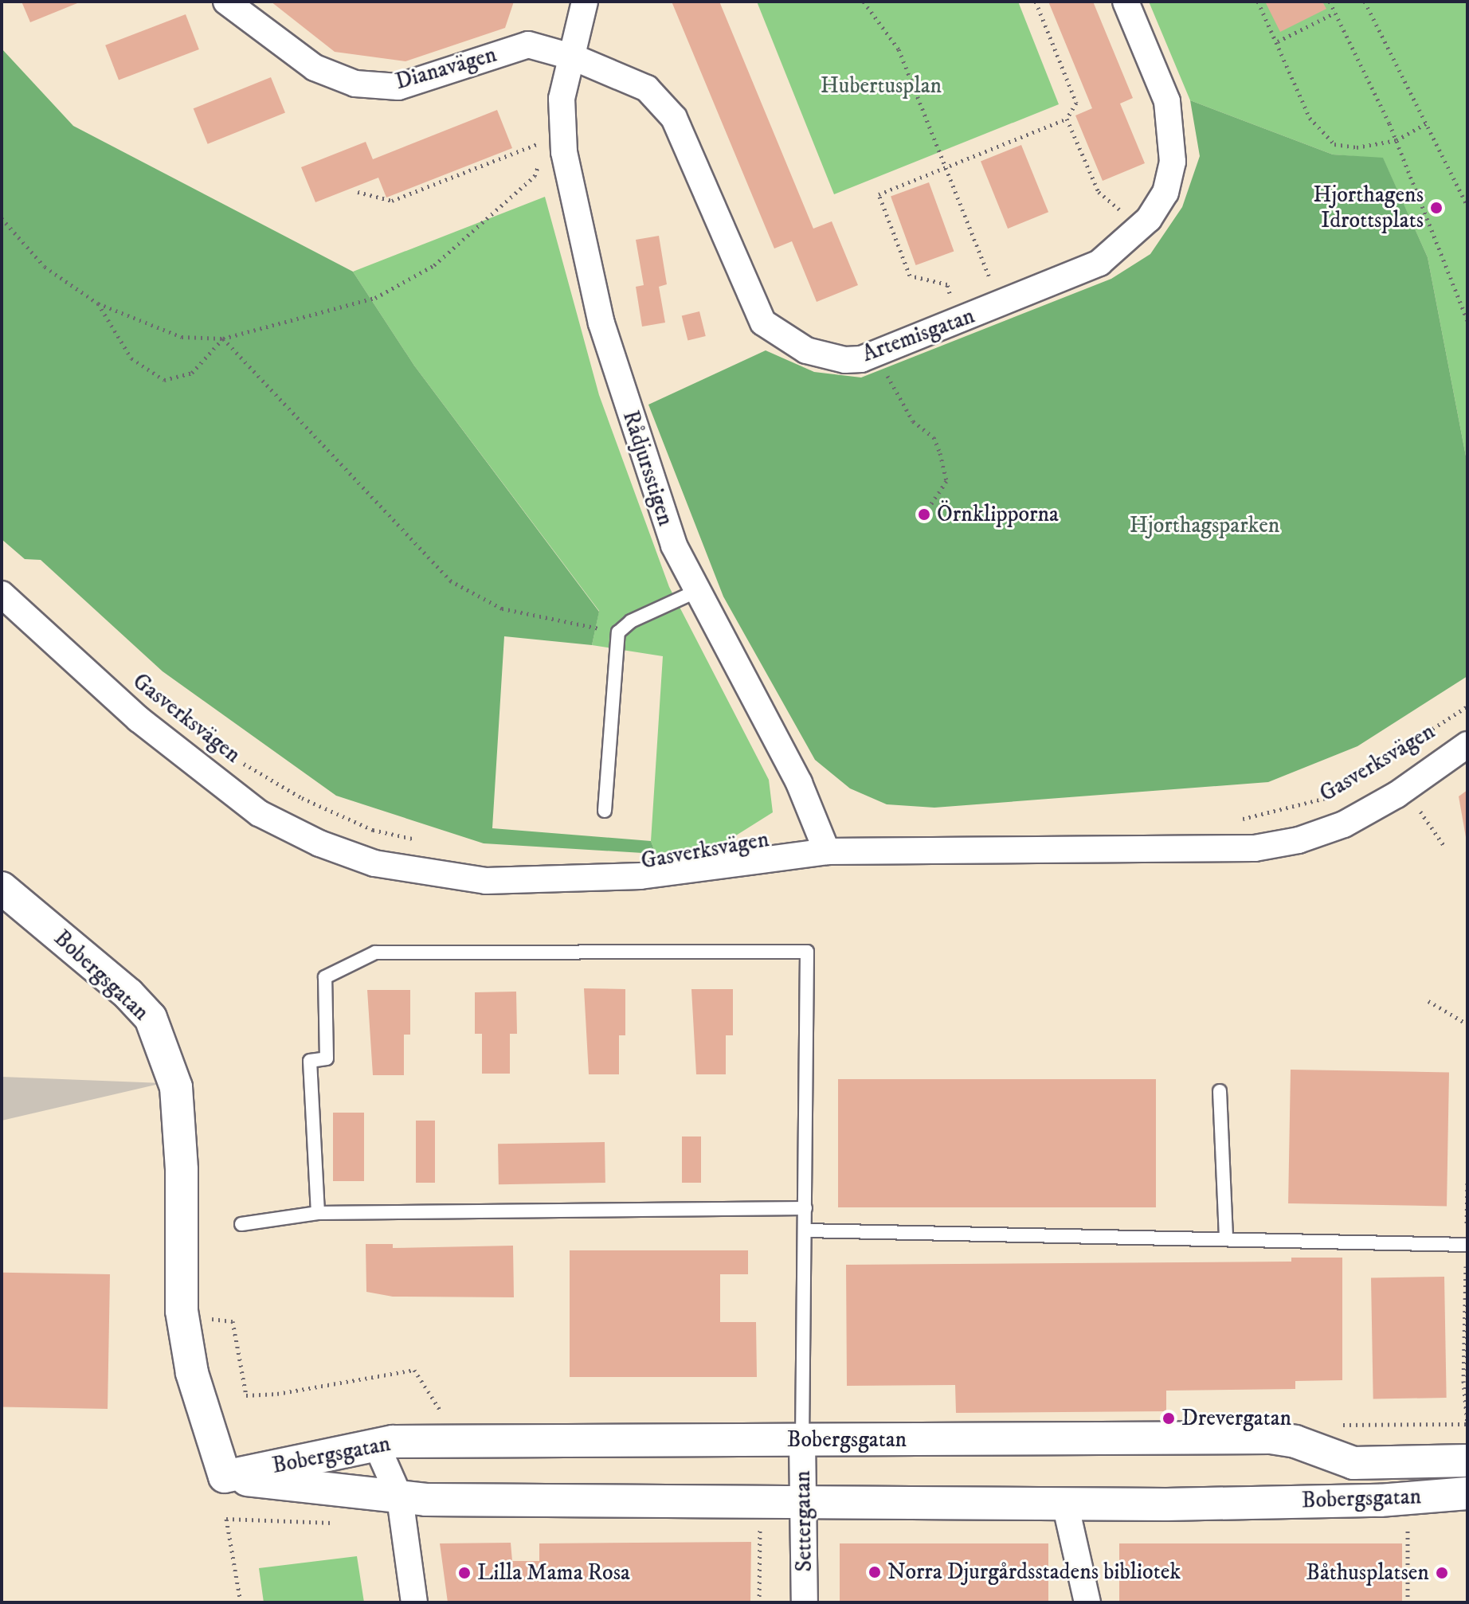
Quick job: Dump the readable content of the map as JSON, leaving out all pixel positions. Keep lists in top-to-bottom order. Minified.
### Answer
{"streets":{"street":["Dianavägen","Artemisgatan","Rådjursstigen","Gasverksvägen","Bobergsgatan","Settergatan"]},"crossings":[["Dianavägen","Artemisgatan"],["Dianavägen","Rådjursstigen"],["Artemisgatan","Rådjursstigen"],["Rådjursstigen","Gasverksvägen"],["Bobergsgatan","Settergatan"]],"parks":["Hubertusplan","Hjorthagsparken"],"places":["Hjorthagens Idrottsplats","Örnklipporna","Drevergatan","Norra Djurgårdsstadens bibliotek","Lilla Mama Rosa","Båthusplatsen"]}
